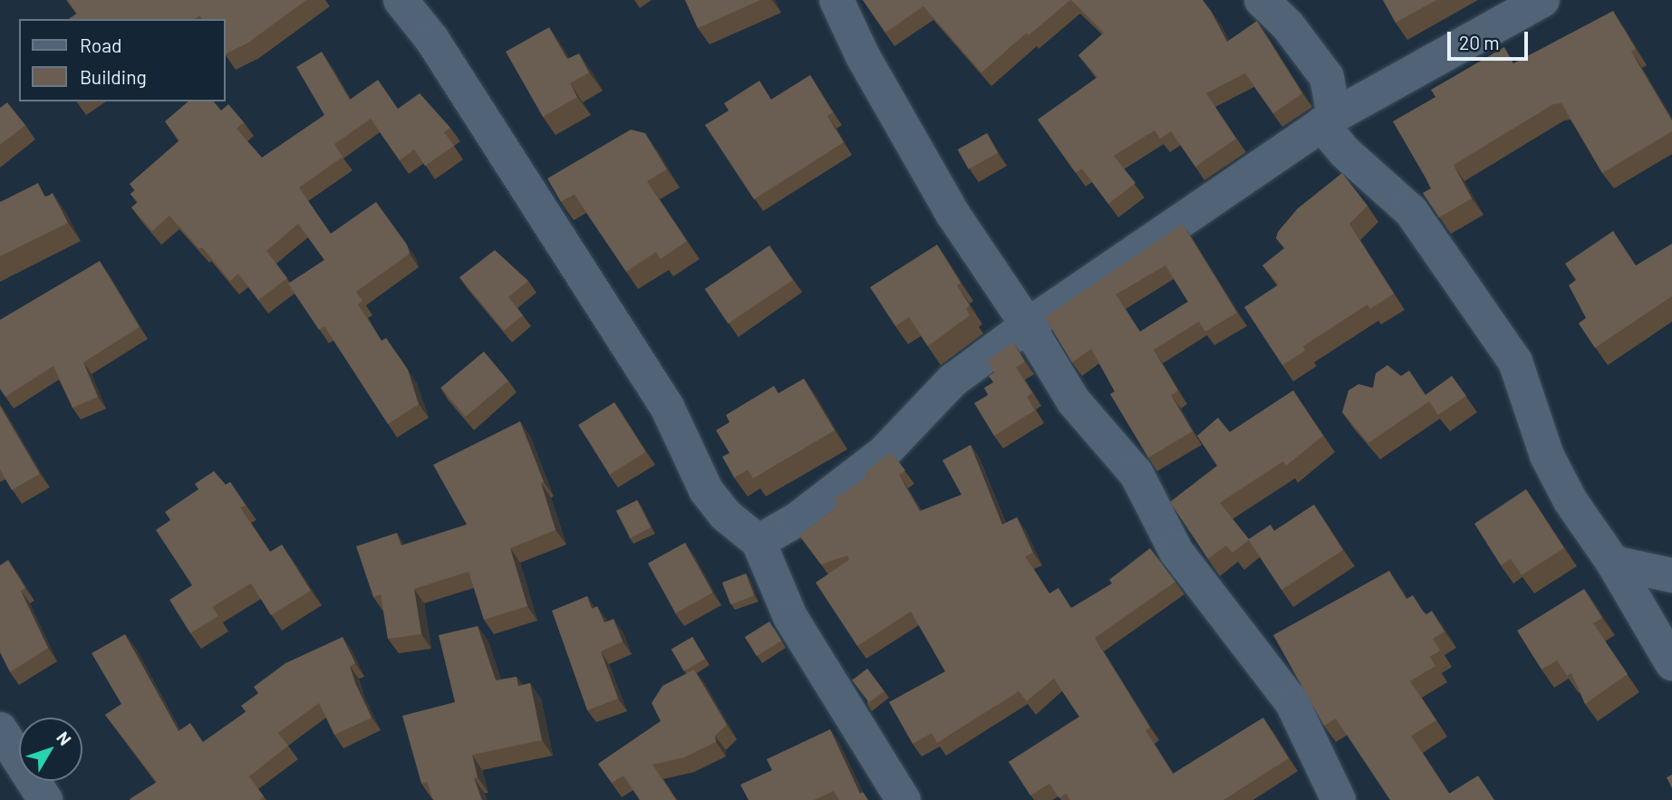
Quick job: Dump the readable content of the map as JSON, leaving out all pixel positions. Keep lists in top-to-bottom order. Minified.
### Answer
{"legend":["Road","Building"],"scale_bar":"20 m","north":"top right"}
